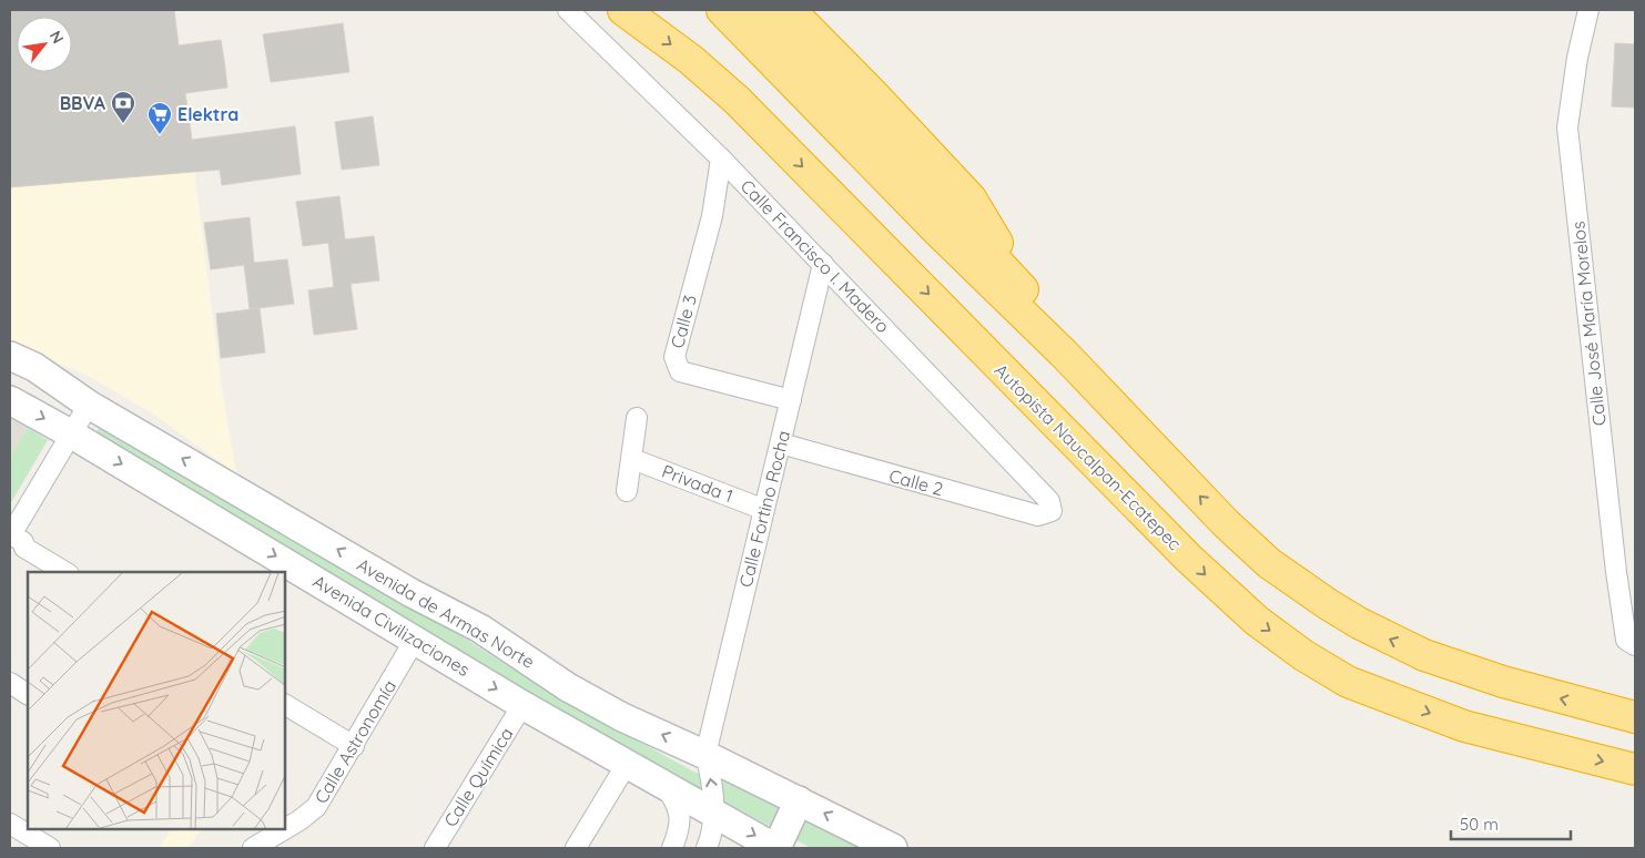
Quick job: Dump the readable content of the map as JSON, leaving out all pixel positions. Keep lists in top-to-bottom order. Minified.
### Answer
{"streets":{"highway":["Autopista Naucalpan-Ecatepec"],"main road":["Avenida de Armas Norte","Avenida Civilizaciones"],"street":["Calle Francisco I. Madero","Calle 3","Calle José María Morelos","Calle 2","Privada 1","Calle Fortino Rocha","Calle Astronomía","Calle Química"]},"crossings":[["Calle Francisco I. Madero","Calle 3"],["Calle Francisco I. Madero","Calle 2"],["Calle Francisco I. Madero","Calle Fortino Rocha"],["Calle 3","Calle Fortino Rocha"],["Calle 2","Calle Fortino Rocha"],["Privada 1","Calle Fortino Rocha"],["Calle Fortino Rocha","Avenida de Armas Norte"],["Avenida Civilizaciones","Calle Astronomía"],["Avenida Civilizaciones","Calle Química"]],"one_way":["Avenida de Armas Norte","Avenida Civilizaciones"],"places":{"bank":["BBVA"],"supermarket":["Elektra"]},"scale_bar":"50 m","north":"top right"}
